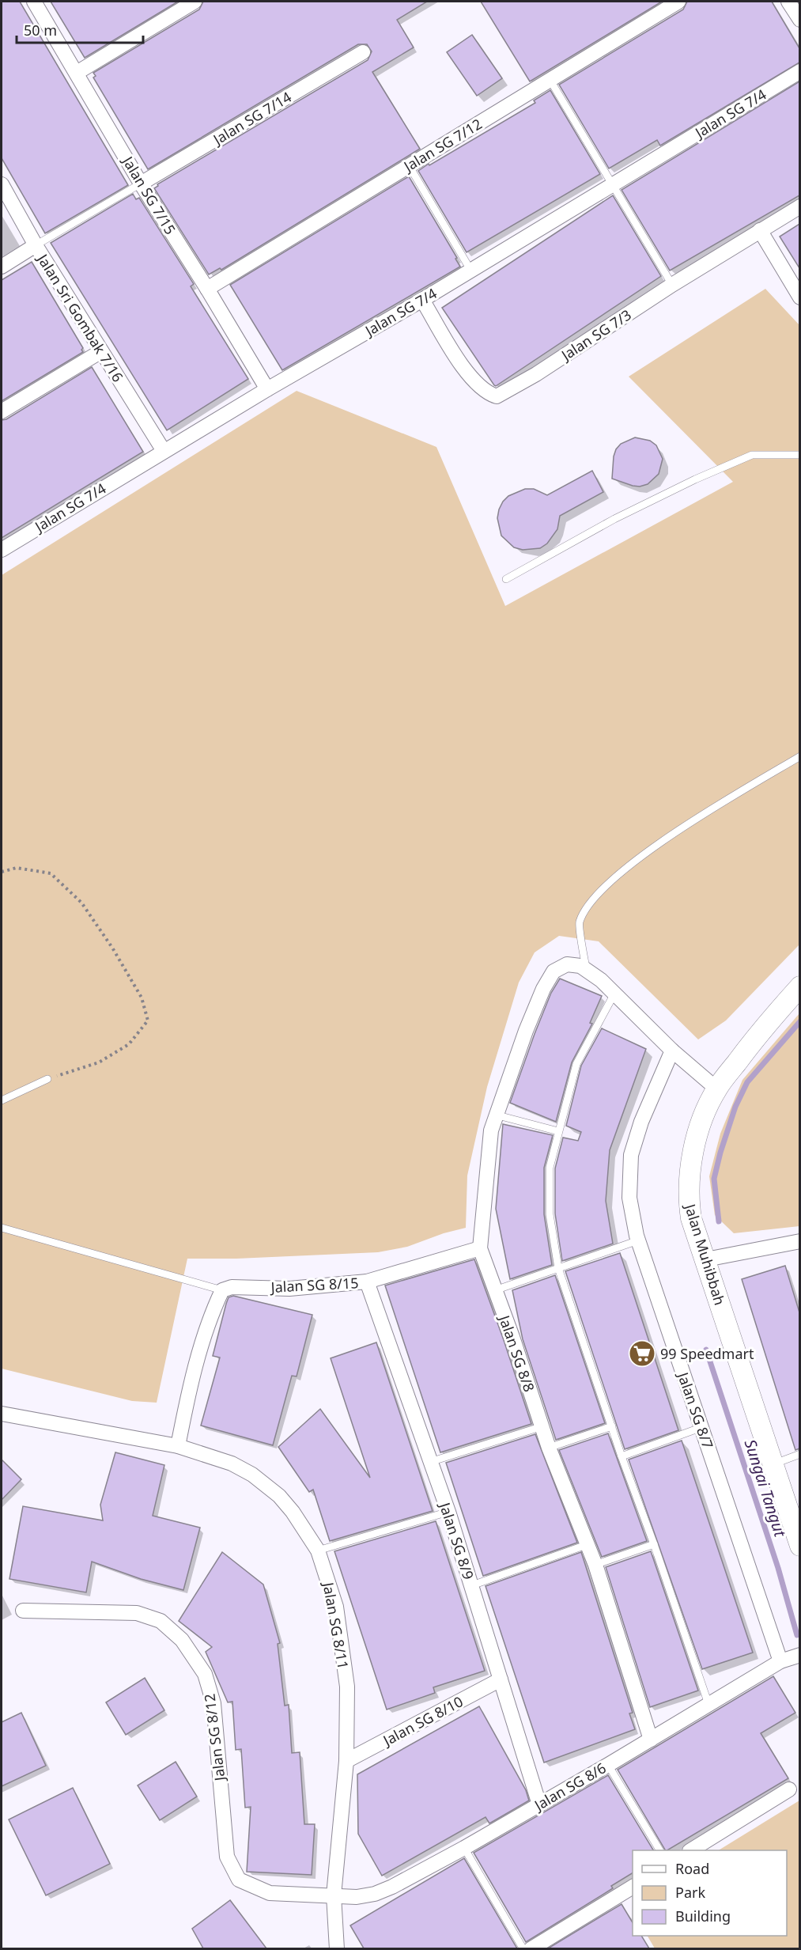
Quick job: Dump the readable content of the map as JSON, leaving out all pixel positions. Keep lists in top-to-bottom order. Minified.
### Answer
{"streets":{"street":["Jalan SG 7/4","Jalan SG 7/14","Jalan SG 7/12","Jalan SG 7/15","Jalan Sri Gombak 7/16","Jalan SG 7/3","Jalan Muhibbah","Jalan SG 8/15","Jalan SG 8/8","Jalan SG 8/7","Jalan SG 8/9","Jalan SG 8/11","Jalan SG 8/10","Jalan SG 8/12","Jalan SG 8/6"]},"crossings":[["Jalan SG 7/4","Jalan SG 7/15"],["Jalan SG 7/4","Jalan Sri Gombak 7/16"],["Jalan SG 7/4","Jalan SG 7/3"],["Jalan SG 7/14","Jalan SG 7/15"],["Jalan SG 7/12","Jalan SG 7/15"],["Jalan SG 8/15","Jalan SG 8/8"],["Jalan SG 8/15","Jalan SG 8/9"],["Jalan SG 8/8","Jalan SG 8/6"],["Jalan SG 8/7","Jalan SG 8/6"],["Jalan SG 8/9","Jalan SG 8/10"],["Jalan SG 8/9","Jalan SG 8/6"],["Jalan SG 8/11","Jalan SG 8/10"],["Jalan SG 8/11","Jalan SG 8/12"],["Jalan SG 8/11","Jalan SG 8/6"],["Jalan SG 8/12","Jalan SG 8/6"]],"water":["Sungai Tangut"],"places":{"supermarket":["99 Speedmart"]},"legend":["Road","Park","Building"],"scale_bar":"50 m"}
